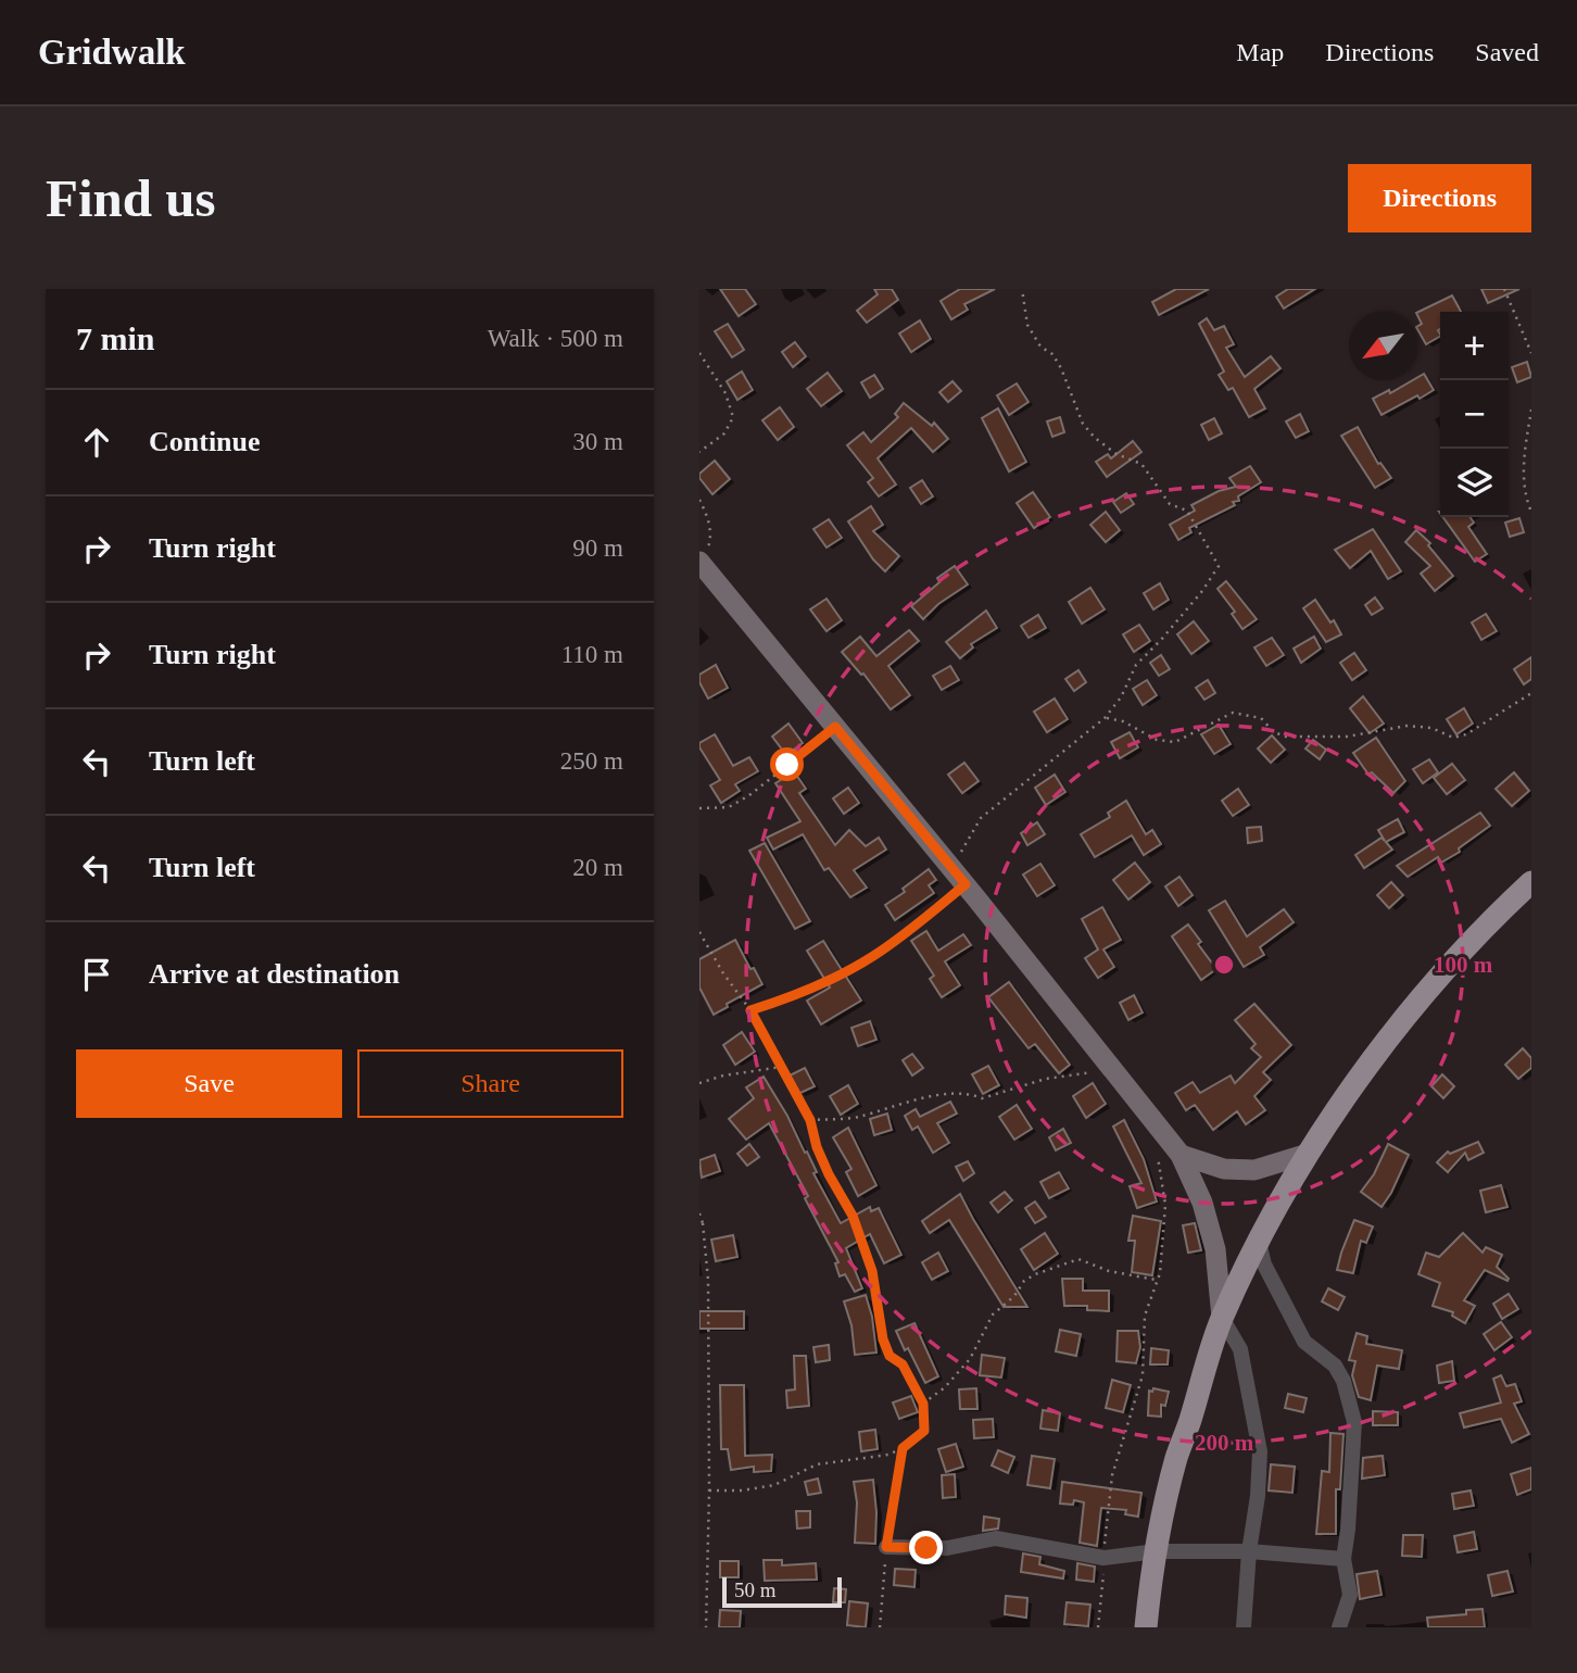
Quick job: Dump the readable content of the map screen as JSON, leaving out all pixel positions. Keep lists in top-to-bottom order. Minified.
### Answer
{"scale_bar":"50 m","north":"bottom left","page":{"header":"Gridwalk","nav":["Map","Directions","Saved"],"buttons":["Directions",["Save","Share"]],"title":"Find us","heading":["7 min","Walk · 500 m"],"map_buttons":["+","−"],"list":[["Continue","30 m"],["Turn right","90 m"],["Turn right","110 m"],["Turn left","250 m"],["Turn left","20 m"],"Arrive at destination"],"scale":"50 m"},"rings":["100 m","200 m"]}
